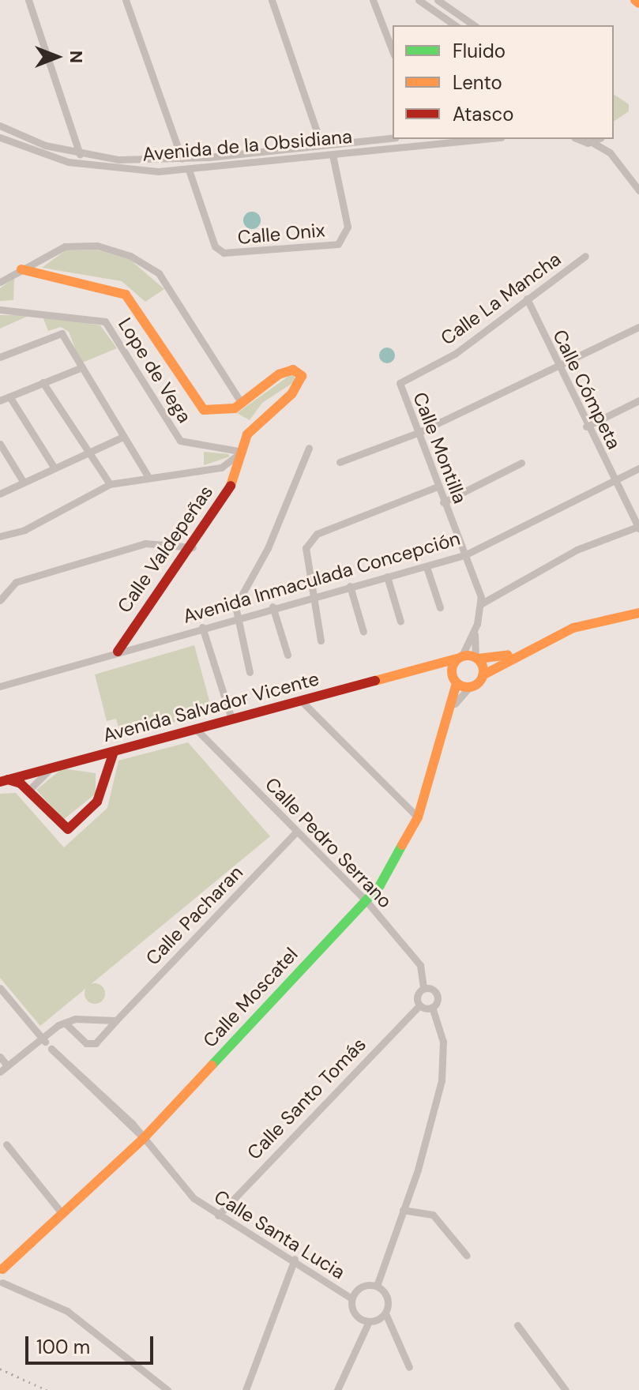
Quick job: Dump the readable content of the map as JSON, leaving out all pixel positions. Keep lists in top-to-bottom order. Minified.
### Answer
{"streets":{"street":["Avenida de la Obsidiana","Calle Onix","Calle La Mancha","Lope de Vega","Calle Cómpeta","Calle Montilla","Calle Valdepeñas","Avenida Inmaculada Concepción","Avenida Salvador Vicente","Calle Pedro Serrano","Calle Pacharan","Calle Moscatel","Calle Santo Tomás","Calle Santa Lucia"]},"crossings":[["Avenida de la Obsidiana","Calle Onix"],["Calle La Mancha","Calle Cómpeta"],["Calle La Mancha","Calle Montilla"],["Lope de Vega","Calle Valdepeñas"],["Calle Cómpeta","Avenida Inmaculada Concepción"],["Calle Montilla","Avenida Inmaculada Concepción"],["Calle Valdepeñas","Avenida Inmaculada Concepción"],["Avenida Salvador Vicente","Calle Pedro Serrano"],["Avenida Salvador Vicente","Calle Moscatel"],["Calle Pedro Serrano","Calle Pacharan"],["Calle Pedro Serrano","Calle Moscatel"],["Calle Moscatel","Calle Santa Lucia"],["Calle Santo Tomás","Calle Santa Lucia"]],"legend":["Fluido","Lento","Atasco"],"scale_bar":"100 m","north":"right"}
